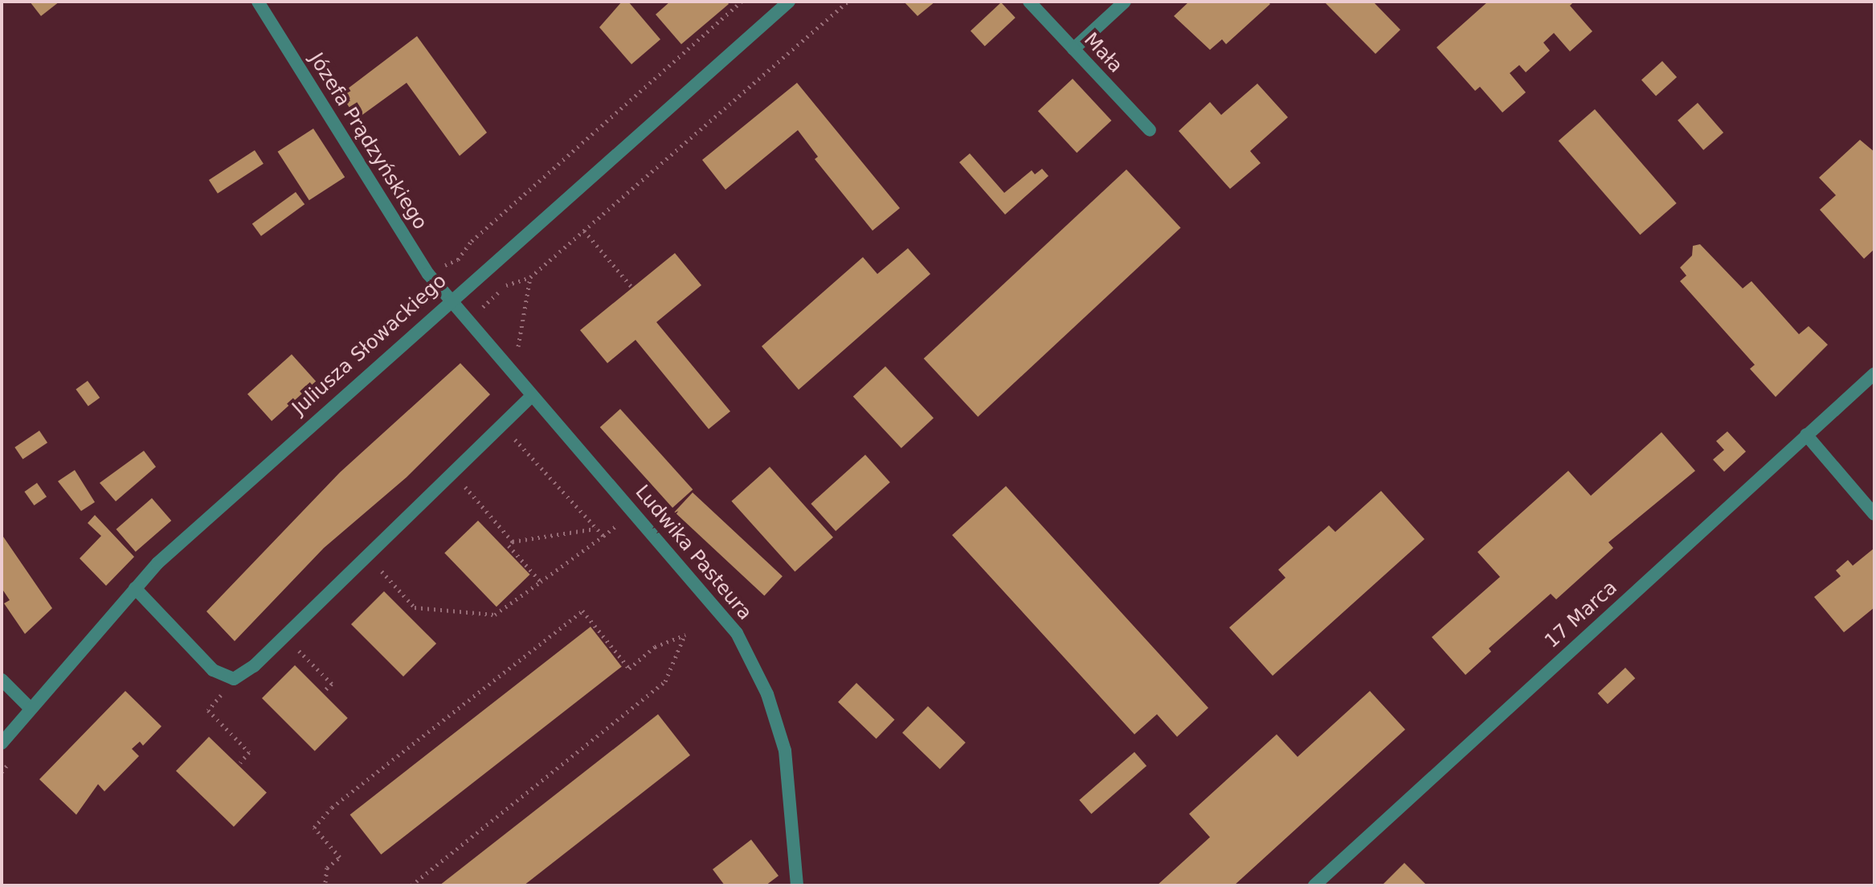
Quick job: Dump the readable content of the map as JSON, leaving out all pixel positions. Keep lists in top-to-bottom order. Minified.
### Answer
{"streets":{"street":["Mała","Józefa Prądzyńskiego","Juliusza Słowackiego","Ludwika Pasteura","17 Marca"]},"crossings":[["Józefa Prądzyńskiego","Juliusza Słowackiego"],["Józefa Prądzyńskiego","Ludwika Pasteura"],["Juliusza Słowackiego","Ludwika Pasteura"]]}
